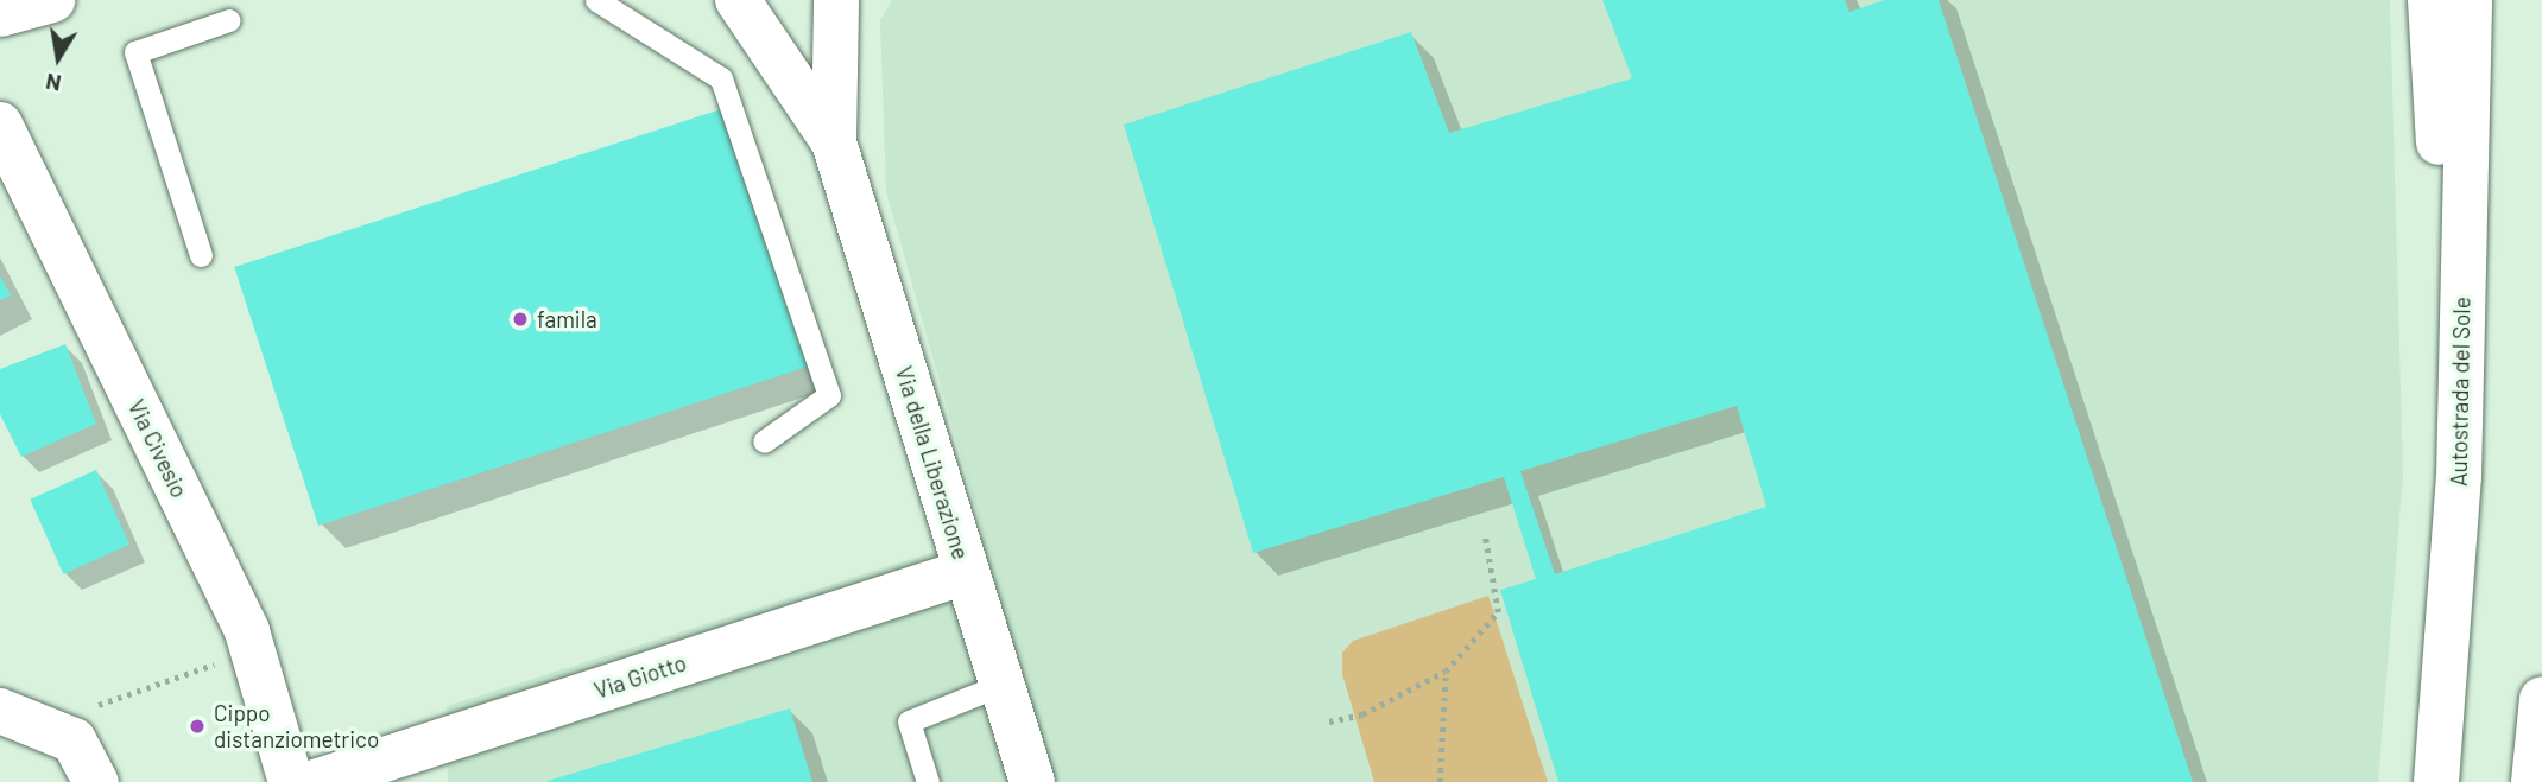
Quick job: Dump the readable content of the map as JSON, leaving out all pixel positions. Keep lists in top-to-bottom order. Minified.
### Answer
{"streets":{"main road":["Autostrada del Sole","Via Civesio","Via della Liberazione","Via Giotto"]},"crossings":[["Via della Liberazione","Via Giotto"]],"places":["famila","Cippo distanziometrico"],"north":"bottom"}
